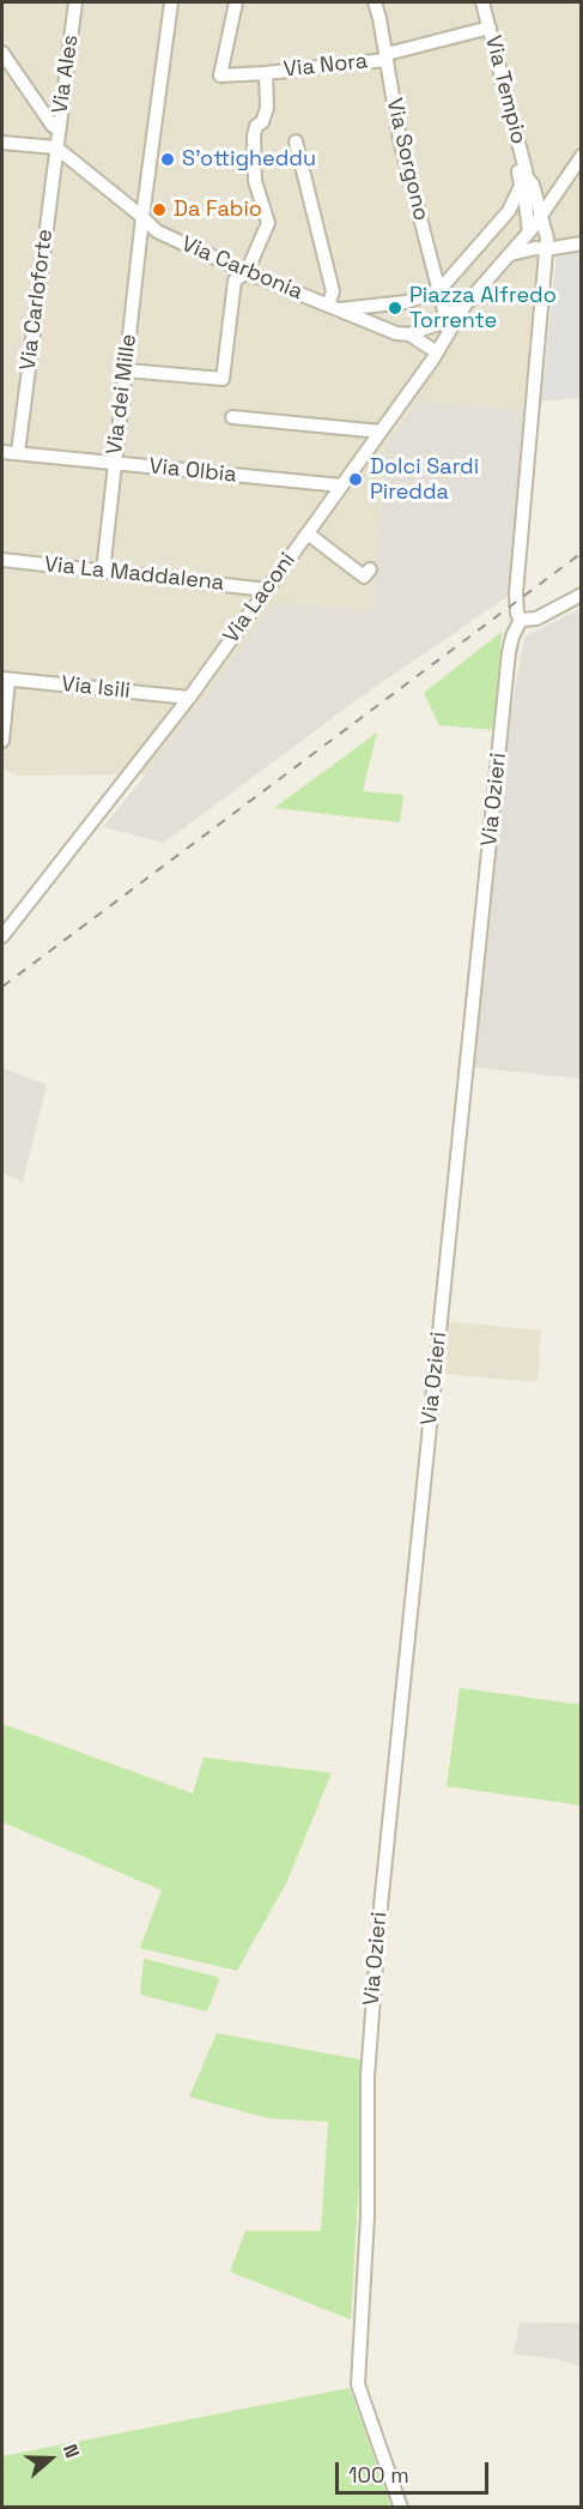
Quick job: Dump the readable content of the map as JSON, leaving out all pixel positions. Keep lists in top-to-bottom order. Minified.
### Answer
{"streets":{"street":["Via Nora","Via Ales","Via Tempio","Via Sorgono","Via Carbonia","Via Carloforte","Via dei Mille","Via Olbia","Via La Maddalena","Via Laconi","Via Isili","Via Ozieri"]},"crossings":[["Via Nora","Via Tempio"],["Via Nora","Via Sorgono"],["Via Ales","Via Carbonia"],["Via Ales","Via Carloforte"],["Via Tempio","Via Laconi"],["Via Tempio","Via Ozieri"],["Via Carbonia","Via Carloforte"],["Via Carbonia","Via dei Mille"],["Via Carbonia","Via Laconi"],["Via Carloforte","Via Olbia"],["Via dei Mille","Via Olbia"],["Via dei Mille","Via La Maddalena"],["Via Olbia","Via Laconi"],["Via La Maddalena","Via Laconi"],["Via Laconi","Via Isili"],["Via Laconi","Via Ozieri"]],"places":["S'ottigheddu","Da Fabio","Piazza Alfredo Torrente","Dolci Sardi Piredda"],"scale_bar":"100 m","north":"right"}
